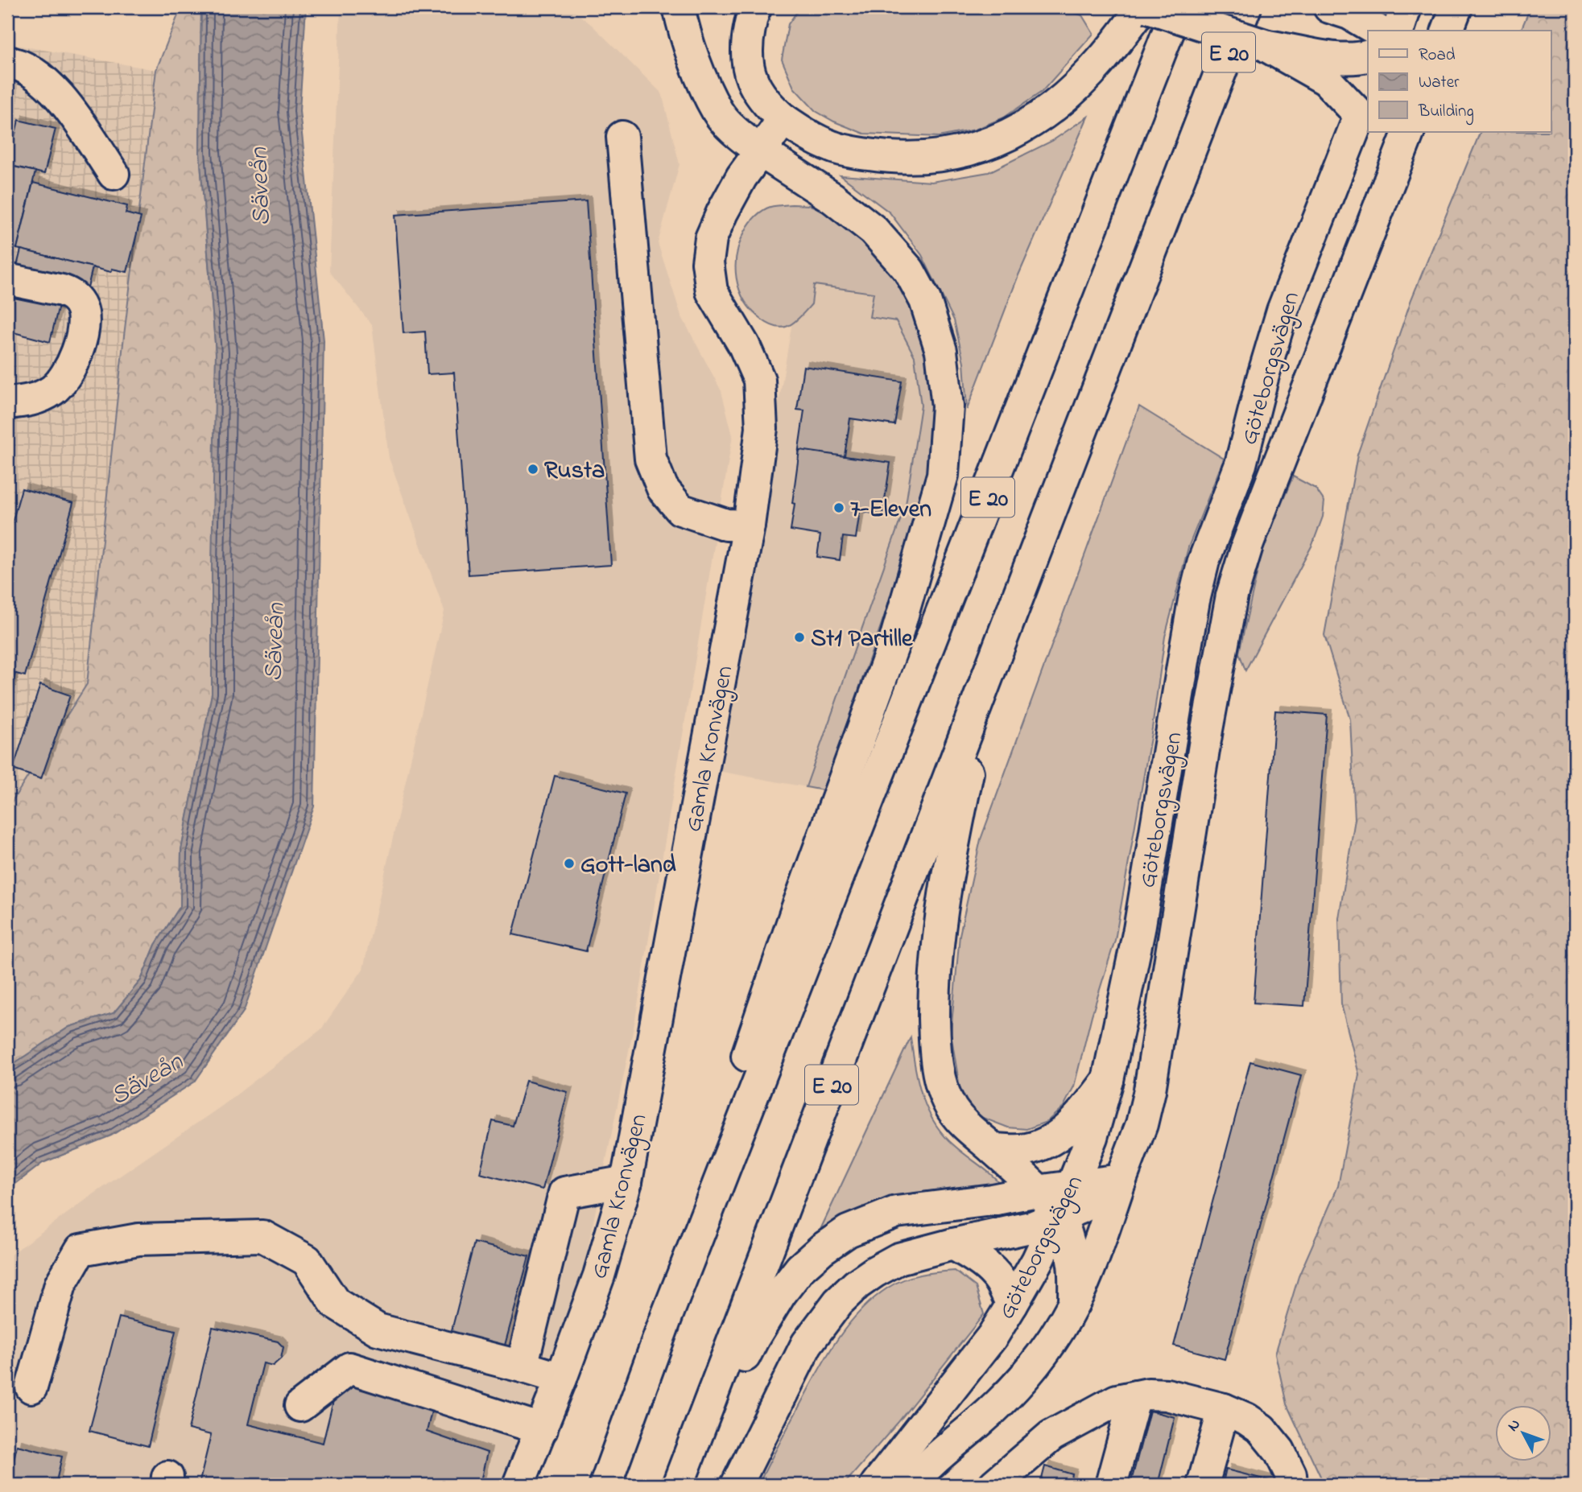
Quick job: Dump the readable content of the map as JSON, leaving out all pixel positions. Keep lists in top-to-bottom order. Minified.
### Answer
{"streets":{"main road":["E 20","Göteborgsvägen","Gamla Kronvägen"]},"water":["Säveån"],"places":["Rusta","7-Eleven","St1 Partille","Gott-land"],"legend":["Road","Water","Building"],"north":"top left"}
